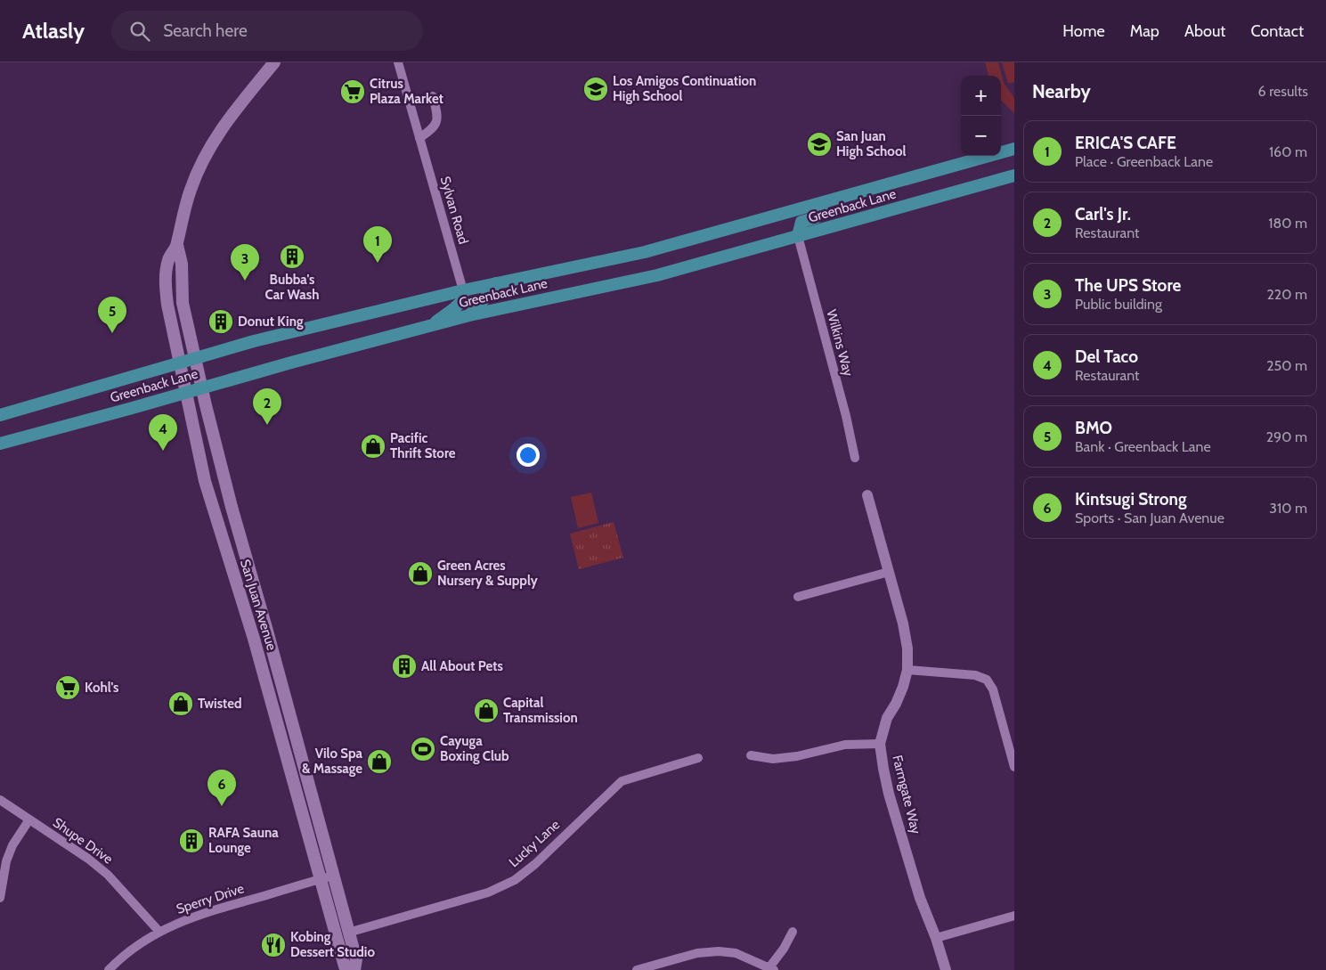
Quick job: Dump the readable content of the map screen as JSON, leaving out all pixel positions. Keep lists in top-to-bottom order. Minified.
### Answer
{"streets":{"main road":["Greenback Lane","San Juan Avenue"],"street":["Sylvan Road","Wilkins Way","Farmgate Way","Shupe Drive","Lucky Lane","Sperry Drive"]},"crossings":[["Greenback Lane","Sylvan Road"],["Greenback Lane","Wilkins Way"],["Greenback Lane","San Juan Avenue"],["San Juan Avenue","Lucky Lane"],["San Juan Avenue","Sperry Drive"],["Shupe Drive","Sperry Drive"]],"places":{"school or university":["Los Amigos Continuation High School","San Juan High School"],"supermarket":["Citrus Plaza Market","Kohl's"],"building":["Bubba's Car Wash","Donut King","All About Pets","RAFA Sauna Lounge"],"shop":["Pacific Thrift Store","Green Acres Nursery & Supply","Twisted","Capital Transmission","Vilo Spa & Massage"],"sports":["Cayuga Boxing Club"],"restaurant":["Kobing Dessert Studio"]},"page":{"header":"Atlasly","search":"Search here","nav":["Home","Map","About","Contact"],"heading":["Nearby","6 results"],"map_buttons":["+","−"],"list":[{"mark":"1","name":"ERICA'S CAFE","note":"Place · Greenback Lane","value":"160 m"},{"mark":"2","name":"Carl's Jr.","note":"Restaurant","value":"180 m"},{"mark":"3","name":"The UPS Store","note":"Public building","value":"220 m"},{"mark":"4","name":"Del Taco","note":"Restaurant","value":"250 m"},{"mark":"5","name":"BMO","note":"Bank · Greenback Lane","value":"290 m"},{"mark":"6","name":"Kintsugi Strong","note":"Sports · San Juan Avenue","value":"310 m"}],"pins":["1","3","5","2","4","6"]}}
